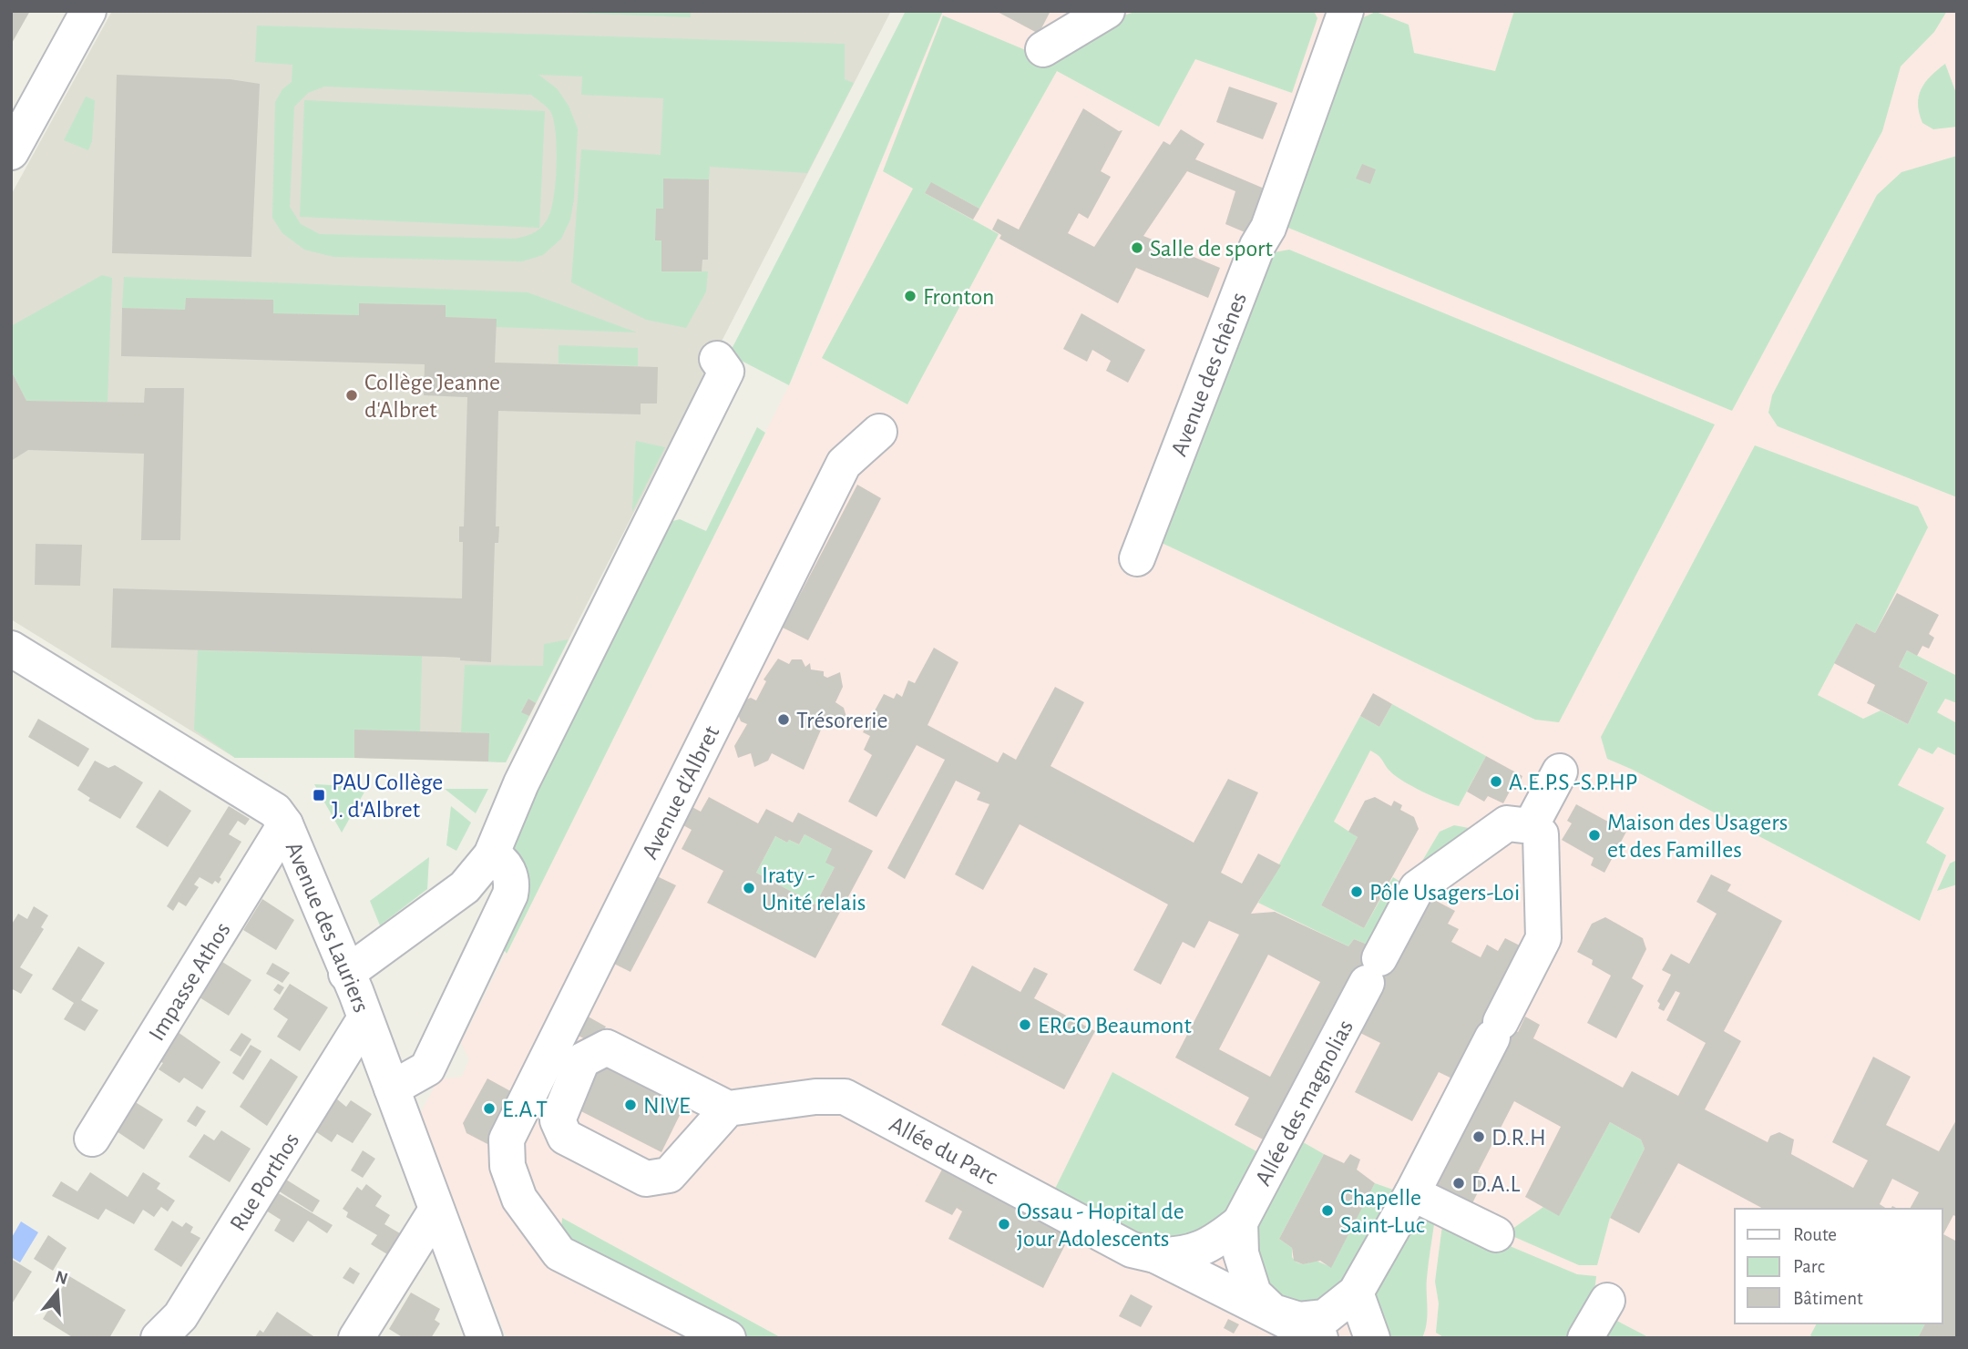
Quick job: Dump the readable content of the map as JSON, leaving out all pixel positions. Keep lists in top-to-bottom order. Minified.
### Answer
{"streets":{"street":["Avenue des chênes","Avenue d'Albret","Avenue des Lauriers","Impasse Athos","Allée des magnolias","Allée du Parc","Rue Porthos"]},"crossings":[["Avenue des Lauriers","Impasse Athos"],["Avenue des Lauriers","Rue Porthos"]],"places":{"other":["Salle de sport","Fronton","Collège Jeanne d'Albret","Trésorerie","A.E.P.S -S.P.HP","Maison des Usagers et des Familles","Iraty - Unité relais","Pôle Usagers-Loi","ERGO Beaumont","NIVE","E.A.T","D.R.H","D.A.L","Chapelle Saint-Luc","Ossau - Hopital de jour Adolescents"],"transit":["PAU Collège J. d'Albret"]},"legend":["Route","Parc","Bâtiment"],"north":"top"}
